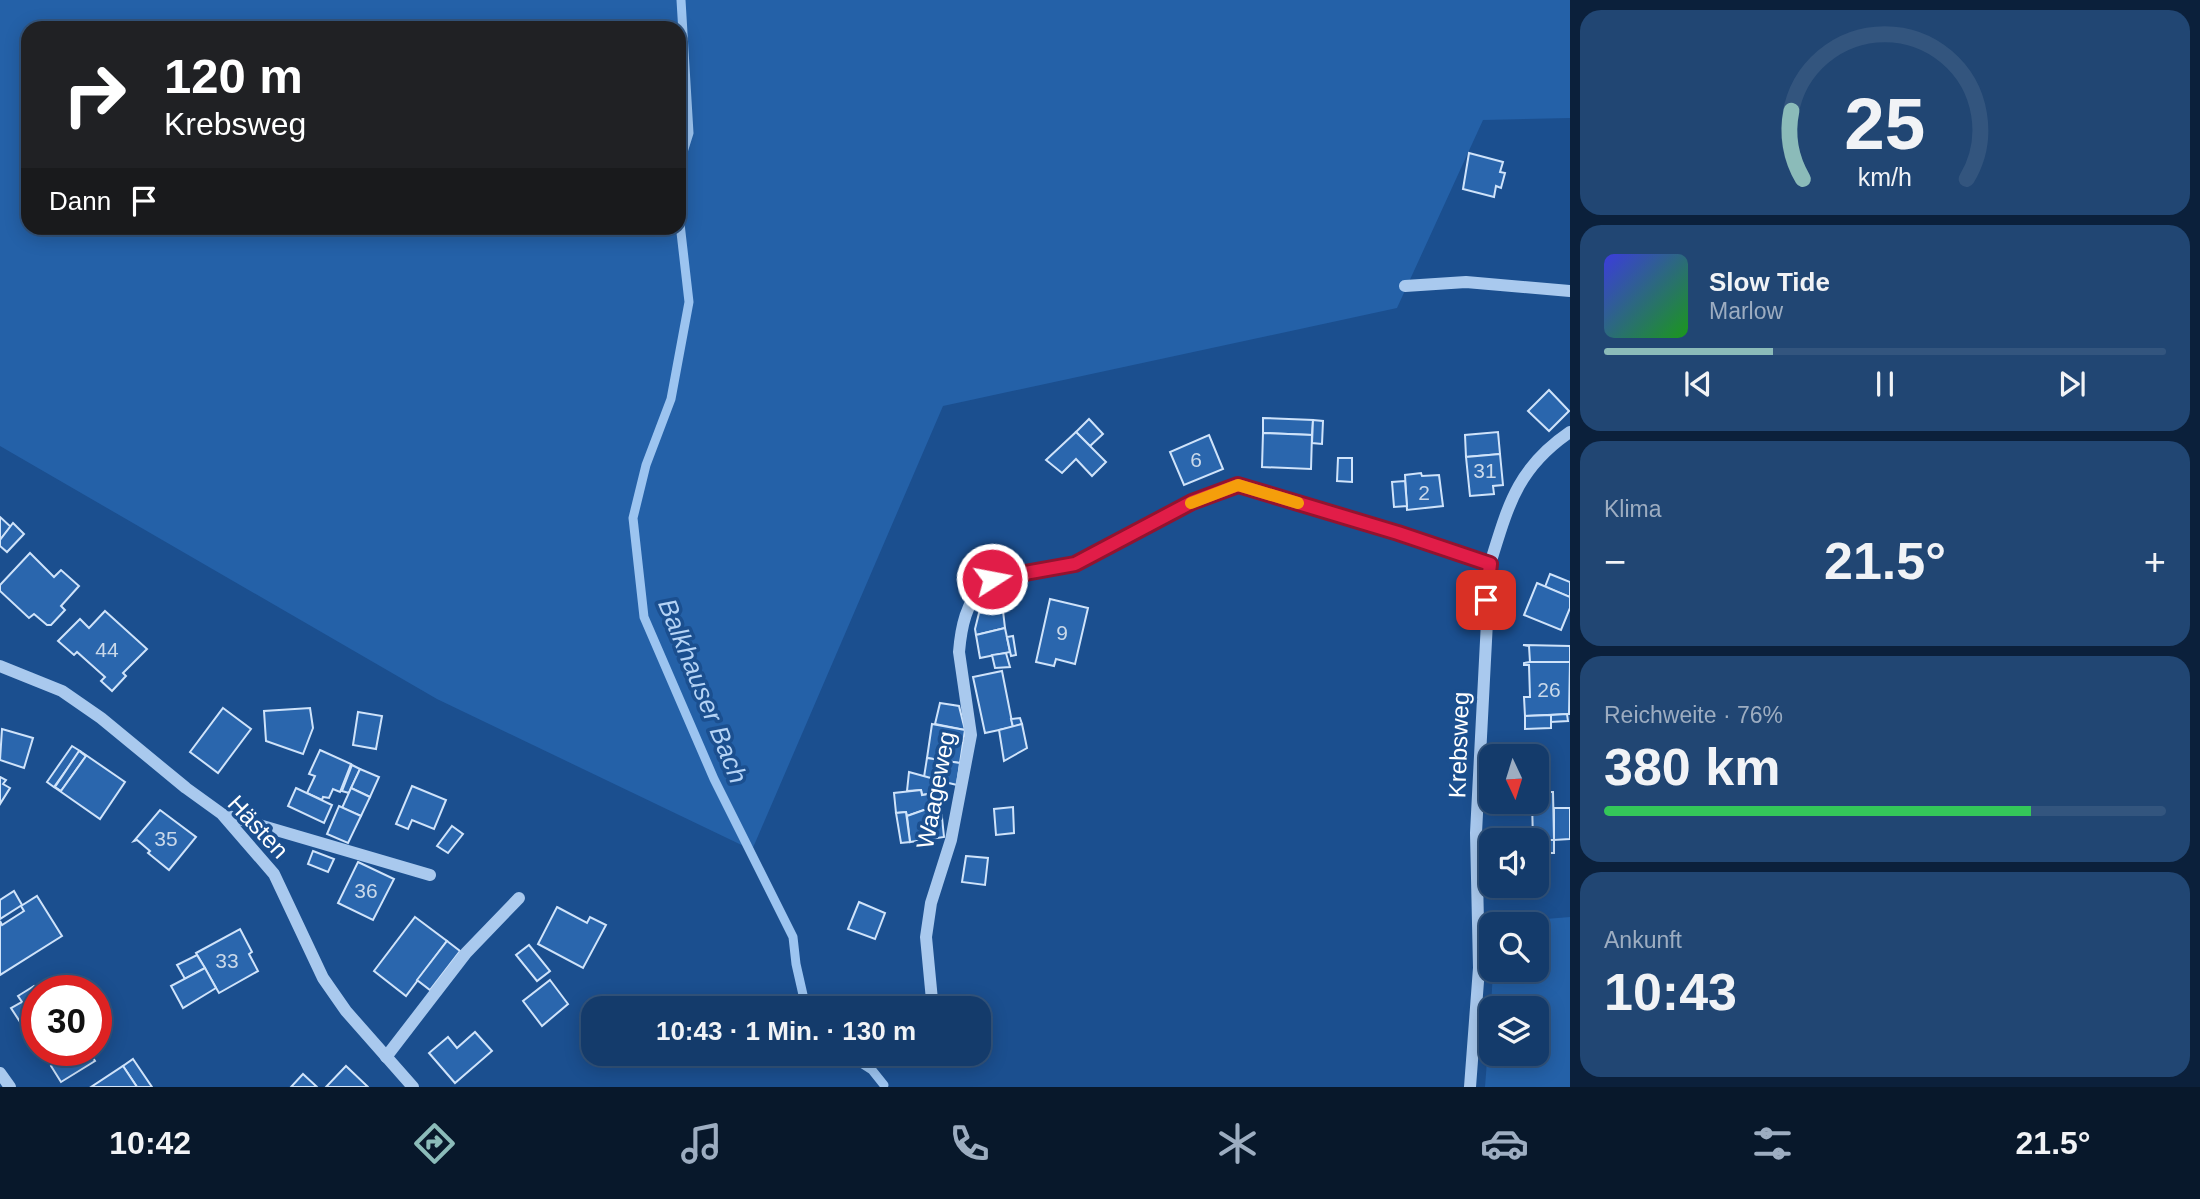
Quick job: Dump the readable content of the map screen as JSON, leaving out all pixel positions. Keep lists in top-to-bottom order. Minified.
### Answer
{"streets":{"street":["Krebsweg","Waageweg","Hästen"]},"crossings":[["Krebsweg","Waageweg"]],"water":["Balkhauser Bach"],"house_numbers":["6","31","2","9","44","26","35","36","33"],"north":"bottom","page":{"turn":["120 m","Krebsweg"],"then":"Dann","song":["Slow Tide","Marlow"],"tile":["Klima",["Reichweite · 76%","380 km"],["Ankunft","10:43"]],"heat":["−","21.5°","+"],"limit":"30","trip":"10:43 · 1 Min. · 130 m","tabs":["10:42","21.5°"],"gauge":["25","km/h"]}}
